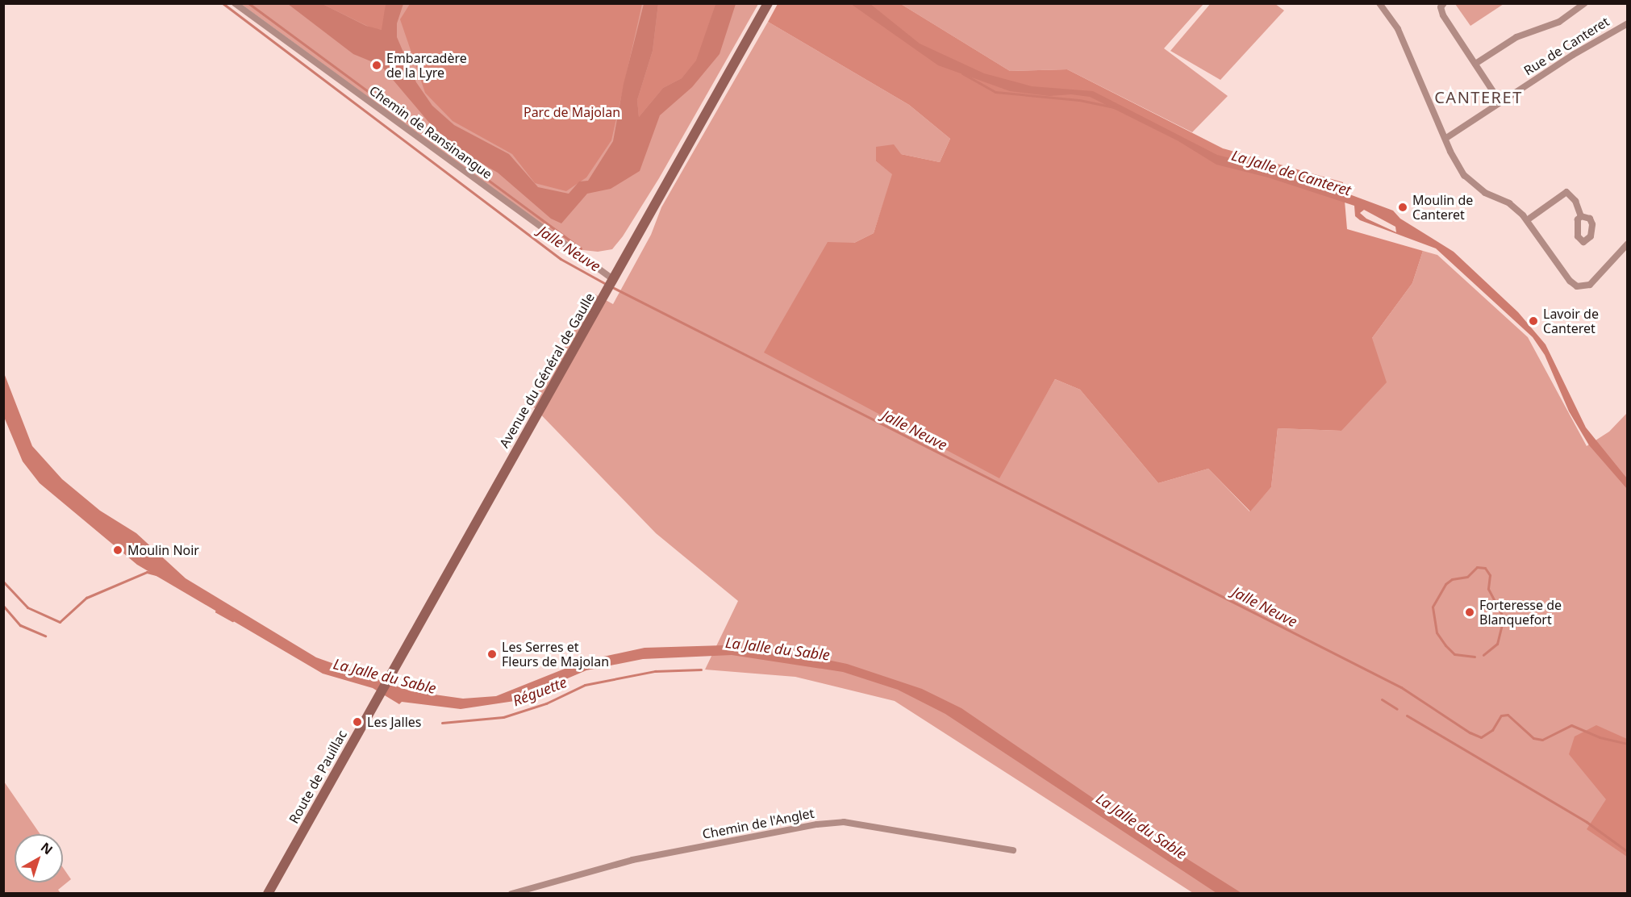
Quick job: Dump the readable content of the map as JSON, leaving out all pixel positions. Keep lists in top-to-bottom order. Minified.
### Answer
{"streets":{"main road":["Avenue du Général de Gaulle","Route de Pauillac"],"street":["Rue de Canteret","Chemin de Ransinangue","Chemin de l'Anglet"]},"crossings":[["Chemin de Ransinangue","Avenue du Général de Gaulle"],["Avenue du Général de Gaulle","Route de Pauillac"]],"districts":["CANTERET"],"water":["La Jalle de Canteret","Jalle Neuve","La Jalle du Sable","Réguette"],"parks":["Parc de Majolan"],"places":["Embarcadère de la Lyre","Moulin de Canteret","Lavoir de Canteret","Moulin Noir","Forteresse de Blanquefort","Les Serres et Fleurs de Majolan","Les Jalles"],"north":"top right"}
